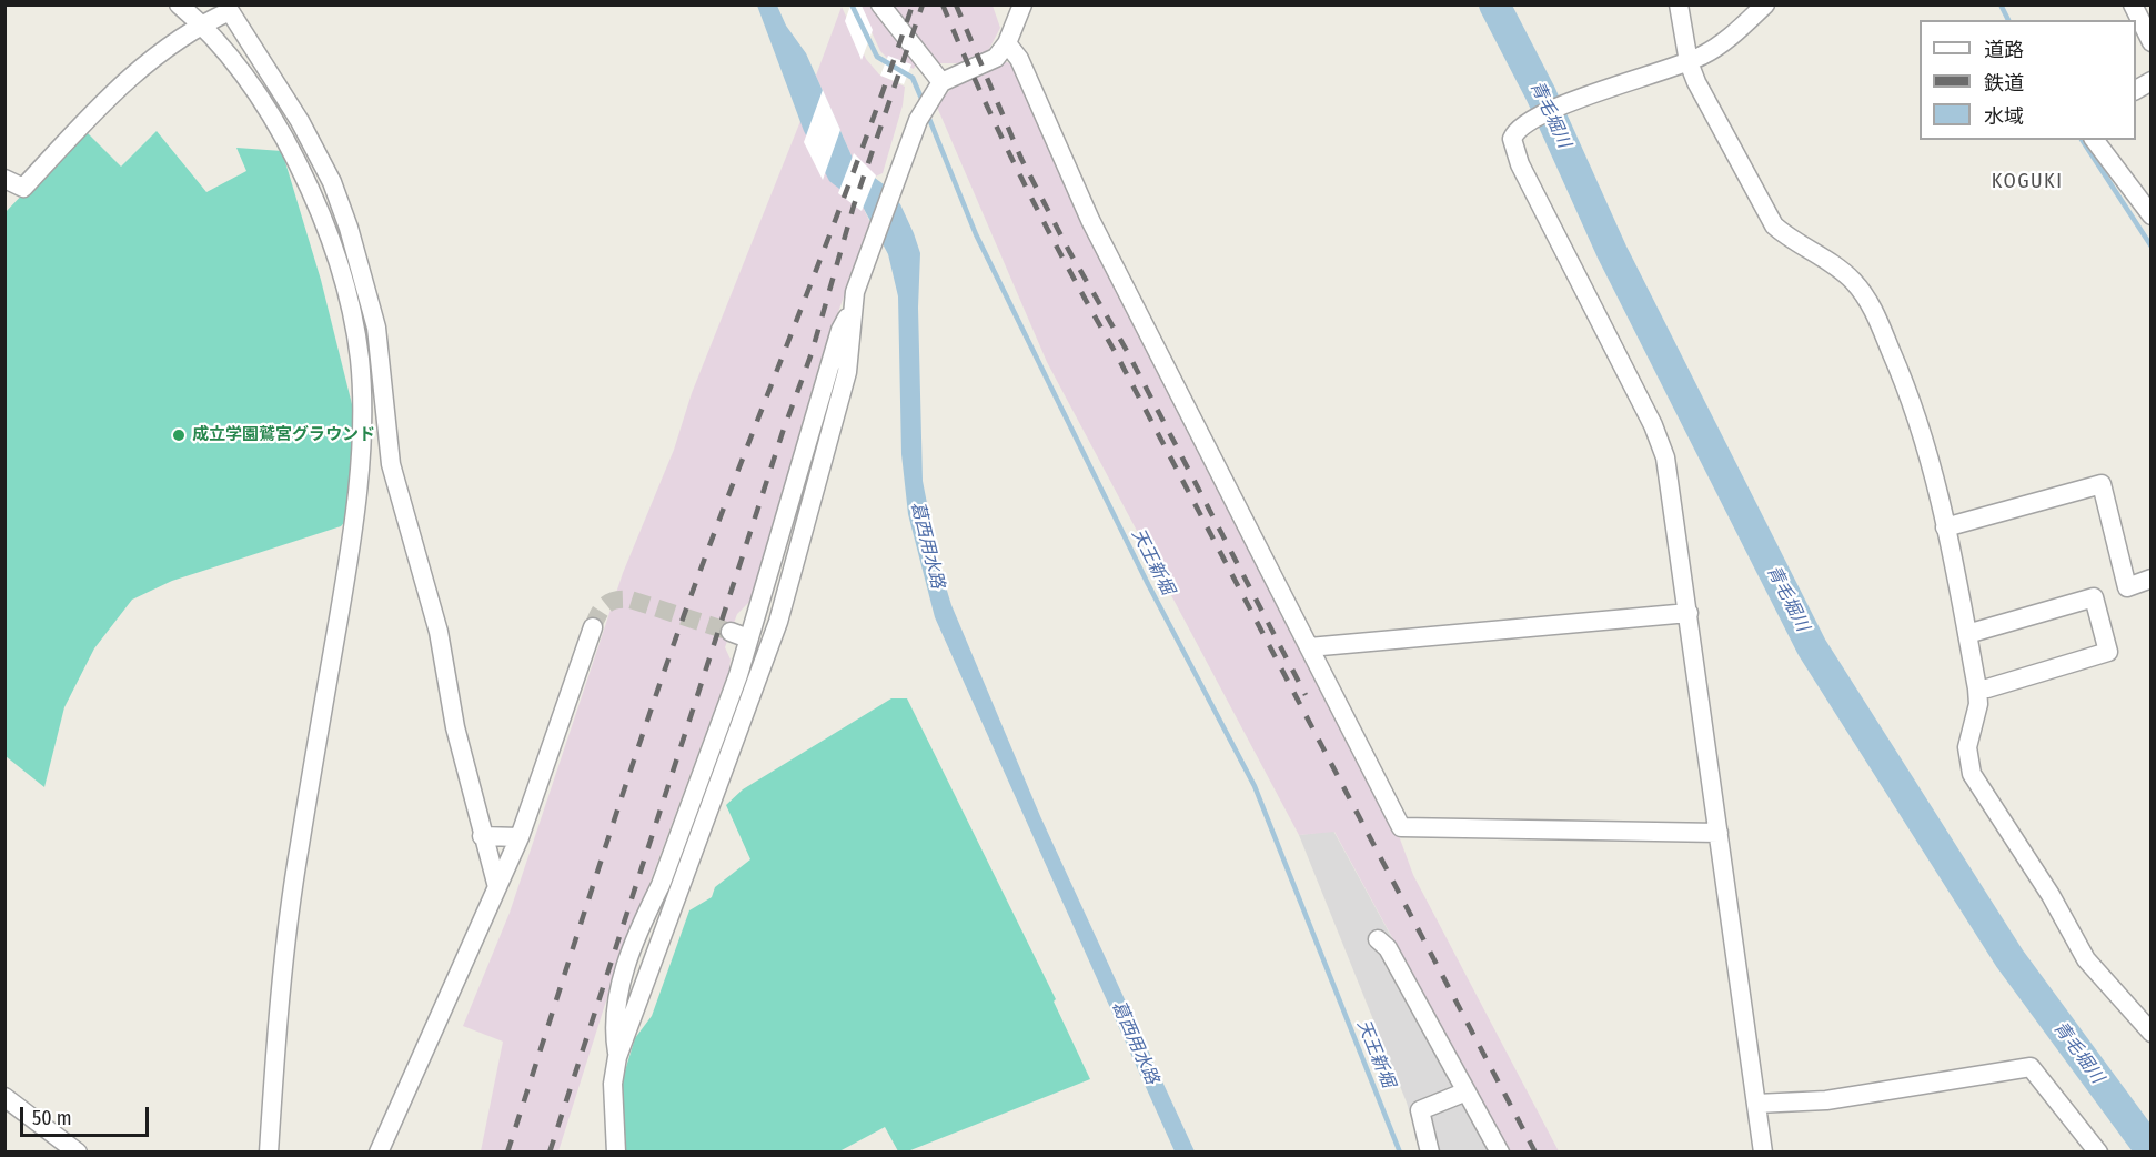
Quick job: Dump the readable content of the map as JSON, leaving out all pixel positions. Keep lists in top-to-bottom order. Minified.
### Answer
{"districts":["KOGUKI"],"water":["青毛堀川","葛西用水路","天王新堀"],"places":["成立学園鷲宮グラウンド"],"legend":["道路","鉄道","水域"],"scale_bar":"50 m"}
